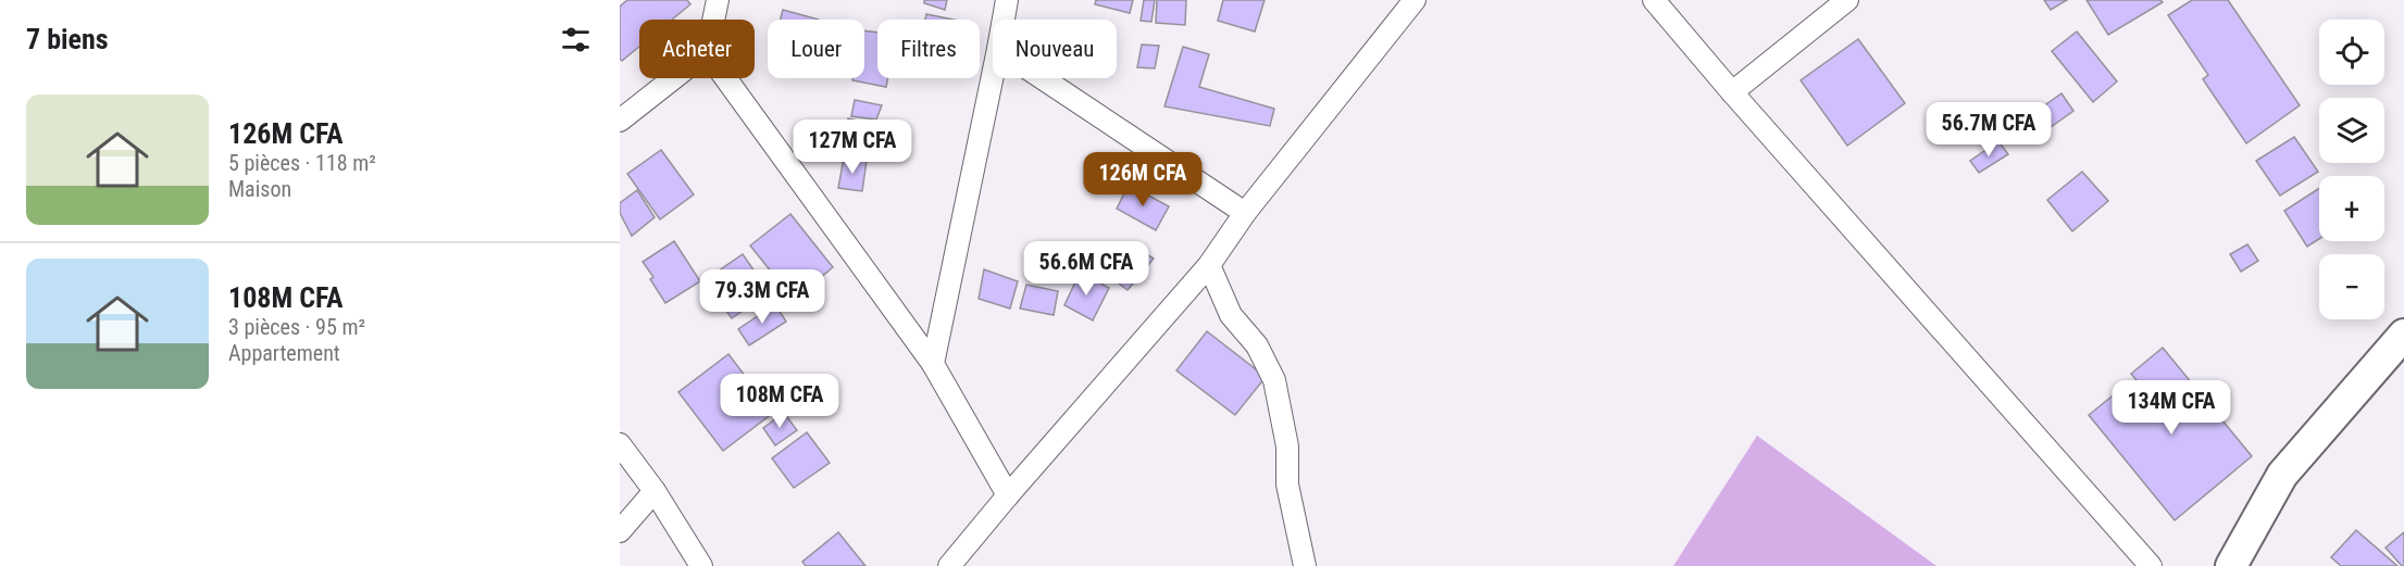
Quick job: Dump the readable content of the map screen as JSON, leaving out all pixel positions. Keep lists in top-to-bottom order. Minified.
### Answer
{"page":{"heading":"7 biens","map_buttons":["+","−"],"chip":["Acheter","Louer","Filtres","Nouveau"],"list":[{"name":"126M CFA","note":"5 pièces · 118 m² · Maison"},{"name":"108M CFA","note":"3 pièces · 95 m² · Appartement"}],"price":["56.7M CFA","127M CFA","126M CFA","56.6M CFA","79.3M CFA","108M CFA","134M CFA"]}}
